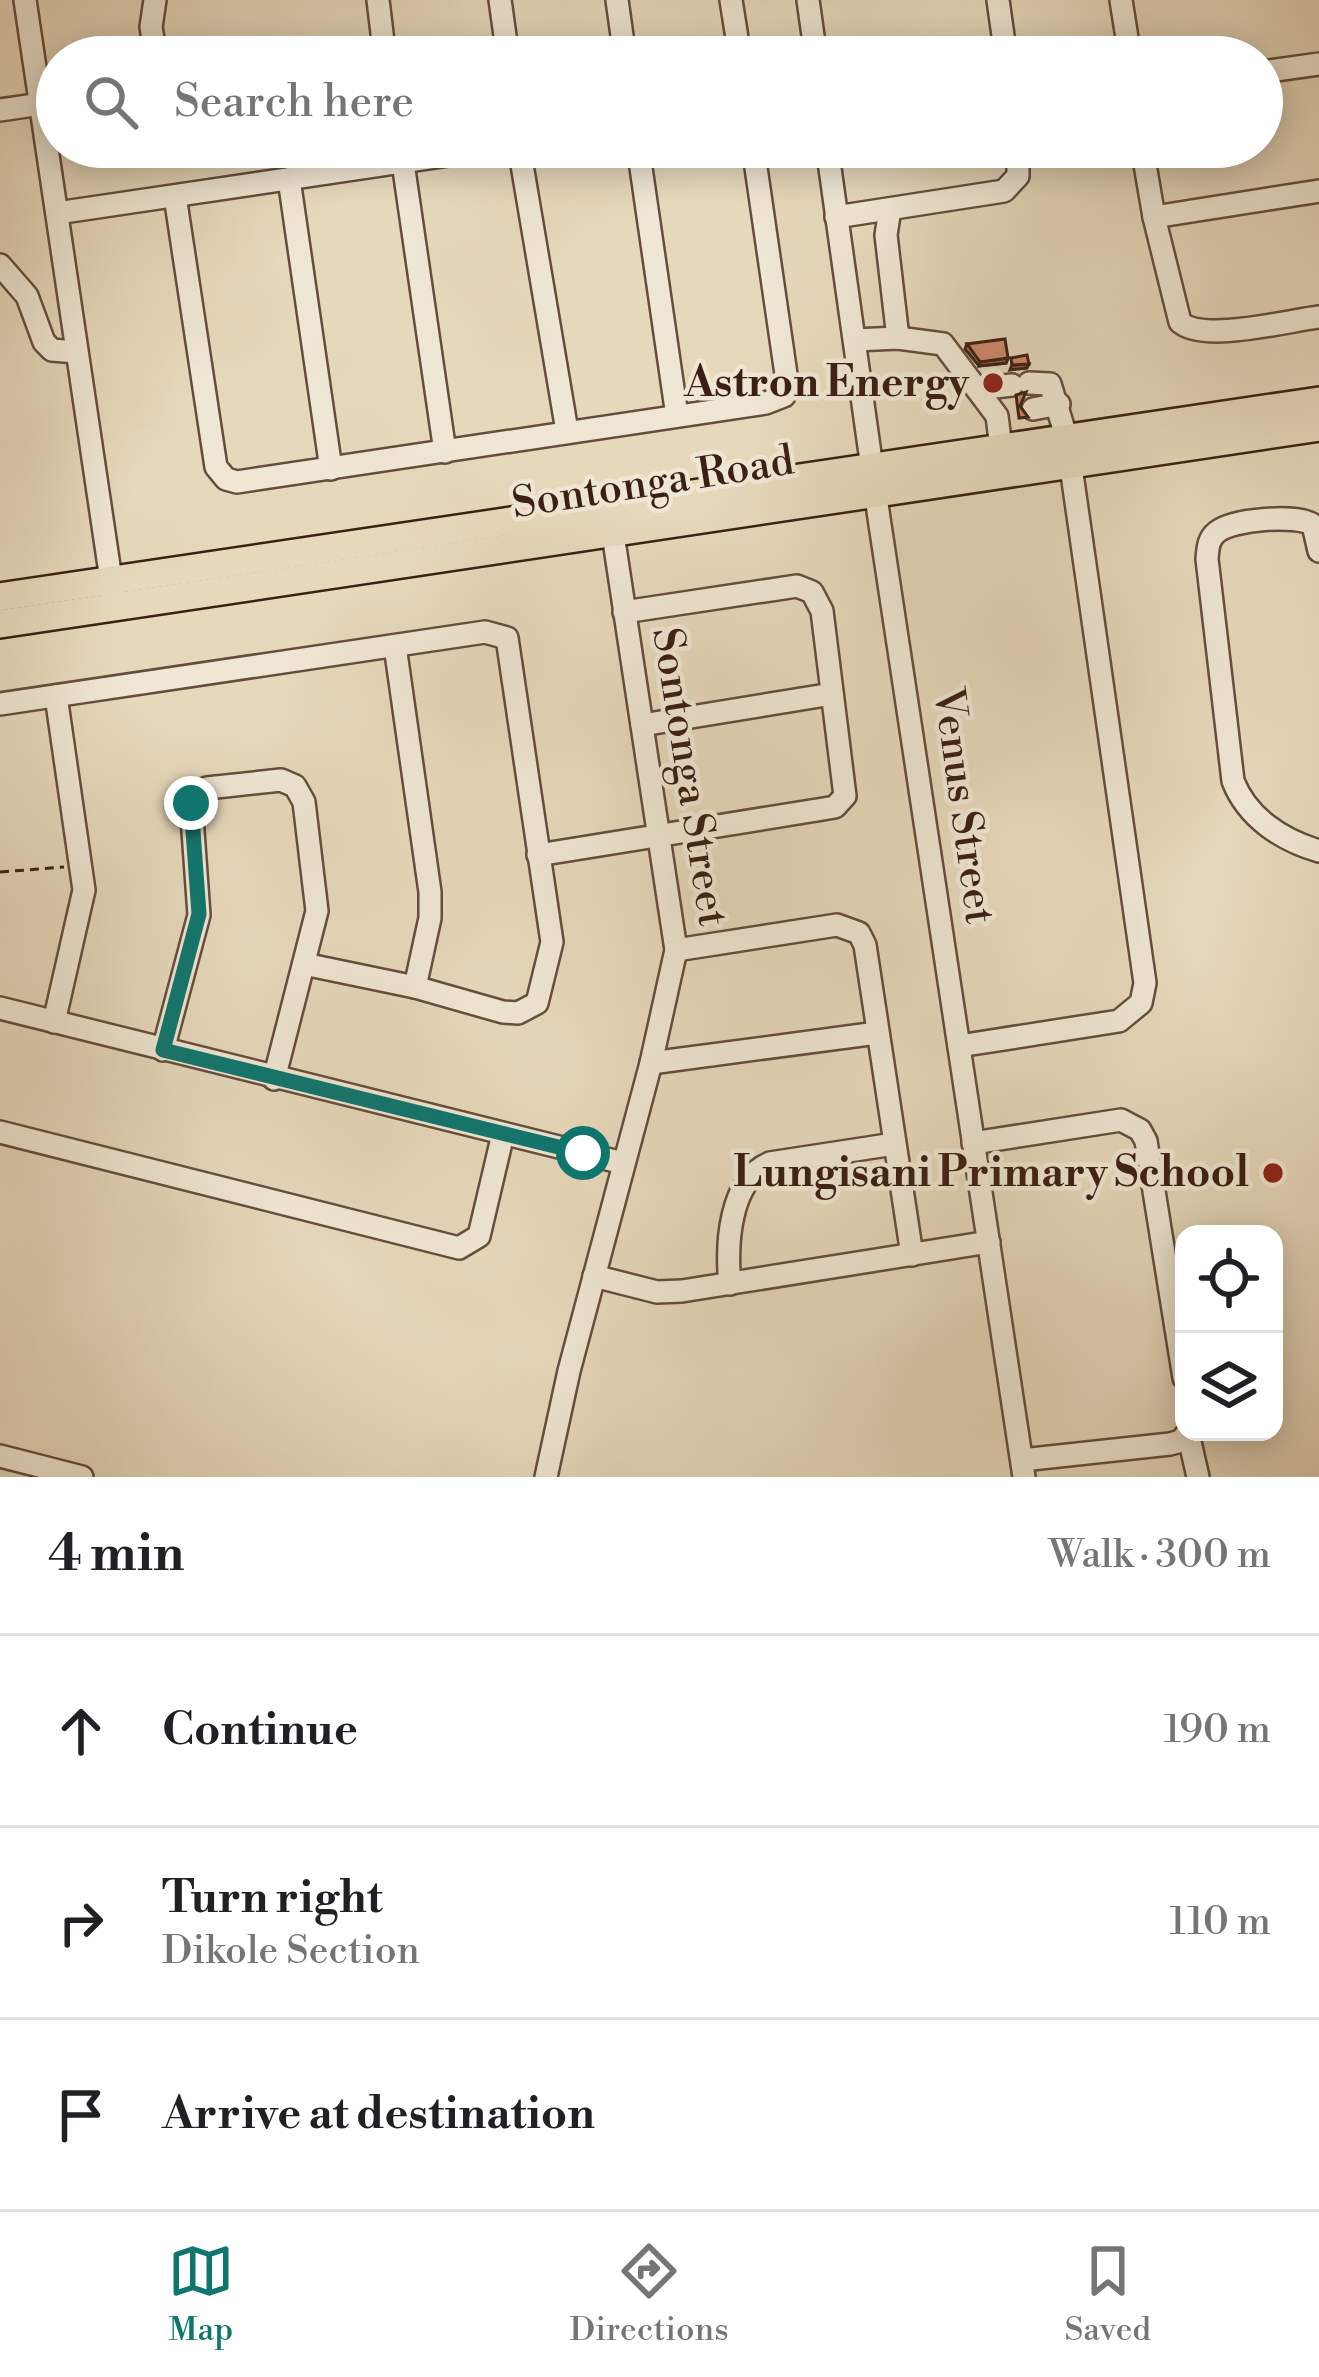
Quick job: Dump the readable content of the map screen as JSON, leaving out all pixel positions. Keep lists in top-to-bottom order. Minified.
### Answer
{"streets":{"main road":["Sontonga Road"],"street":["Sontonga Street","Venus Street"]},"crossings":[["Sontonga Road","Sontonga Street"],["Sontonga Road","Venus Street"]],"places":["Astron Energy","Lungisani Primary School"],"page":{"search":"Search here","heading":["4 min","Walk · 300 m"],"list":[["Continue","190 m"],["Turn right","Dikole Section","110 m"],"Arrive at destination"],"nav":["Map","Directions","Saved"]}}
